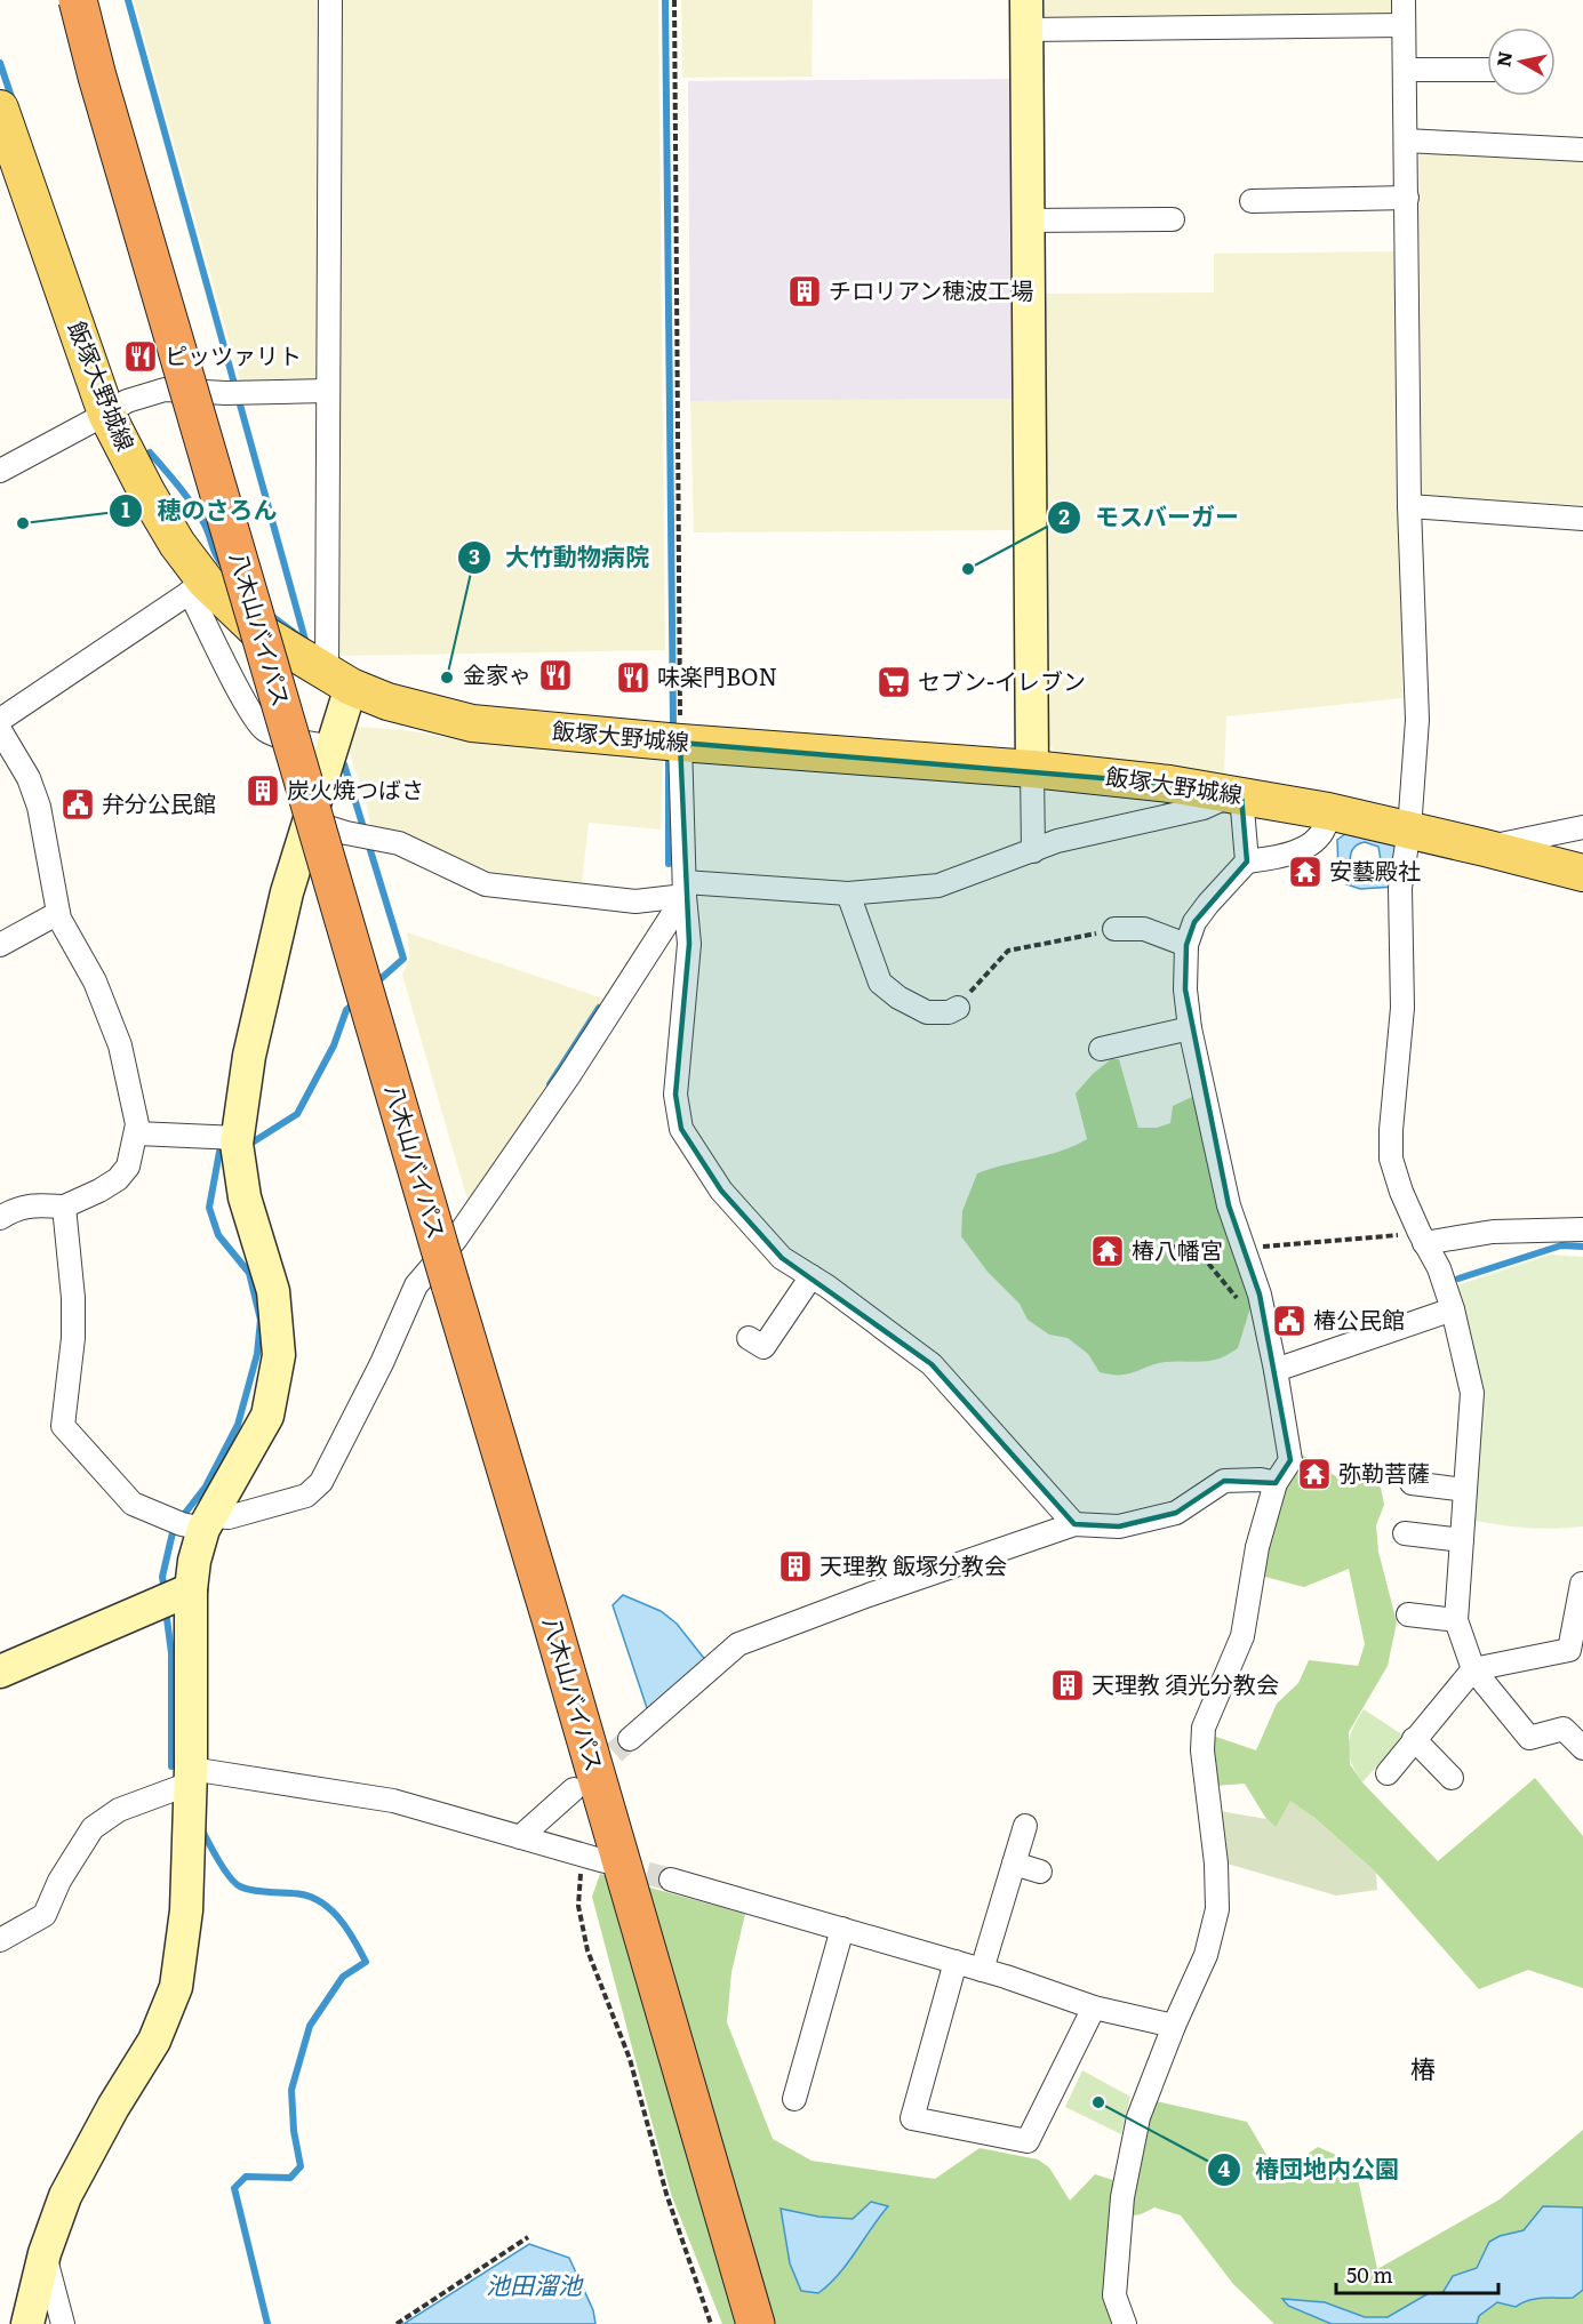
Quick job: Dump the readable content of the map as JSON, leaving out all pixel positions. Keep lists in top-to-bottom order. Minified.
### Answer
{"streets":{"highway":["八木山バイパス"],"main road":["飯塚大野城線"]},"districts":["椿"],"water":["池田溜池"],"places":{"building":["チロリアン穂波工場","炭火焼つばさ","天理教 飯塚分教会","天理教 須光分教会"],"restaurant":["ピッツァリト","金家ゃ","味楽門BON"],"other":["穂のさろん","モスバーガー","大竹動物病院","椿団地内公園"],"supermarket":["セブン-イレブン"],"public building":["弁分公民館","椿公民館"],"temple":["安藝殿社","椿八幡宮","弥勒菩薩"]},"scale_bar":"50 m","north":"left"}
